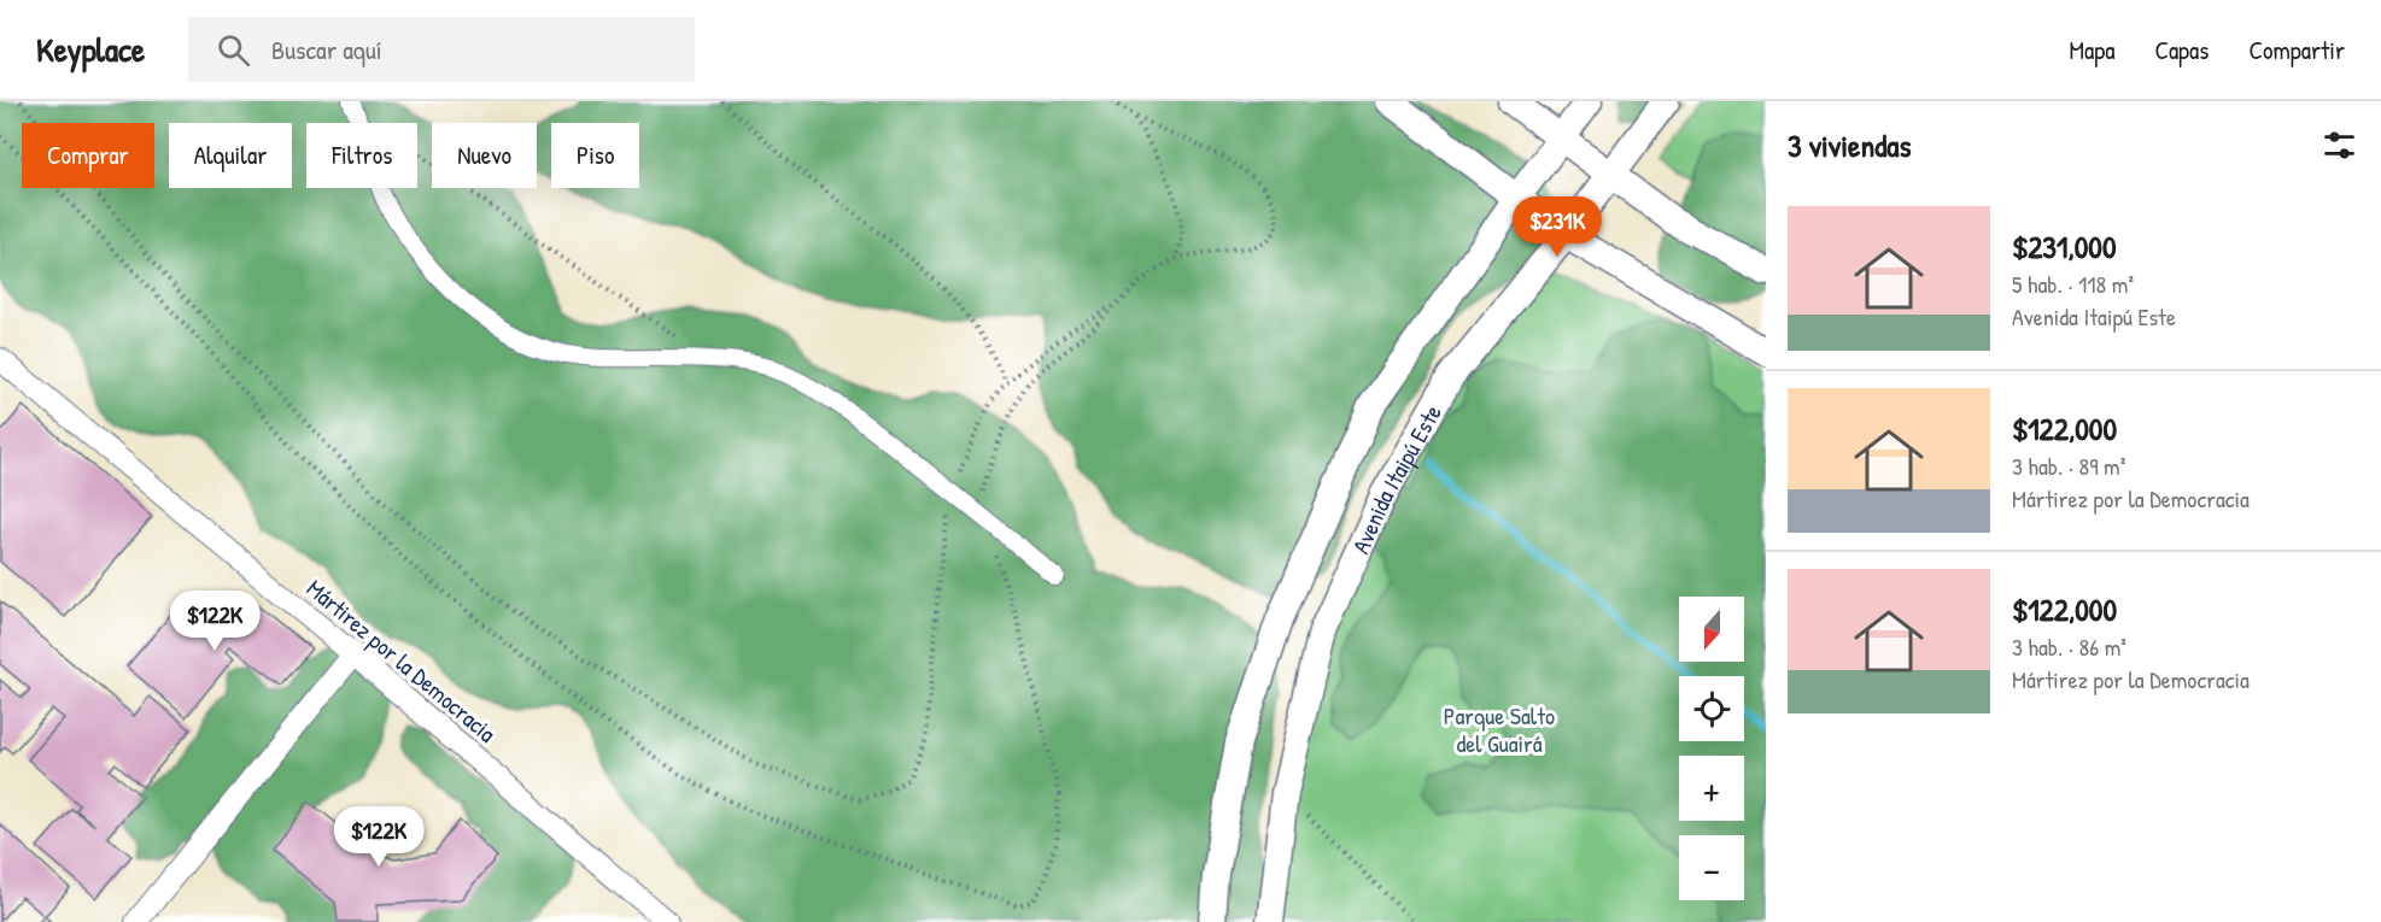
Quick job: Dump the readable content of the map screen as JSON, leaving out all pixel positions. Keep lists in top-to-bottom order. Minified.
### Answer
{"streets":{"street":["Avenida Itaipú Este","Mártirez por la Democracia"]},"parks":["Parque Salto del Guairá"],"north":"bottom","page":{"header":"Keyplace","search":"Buscar aquí","nav":["Mapa","Capas","Compartir"],"heading":"3 viviendas","chip":["Comprar","Alquilar","Filtros","Nuevo","Piso"],"list":[{"name":"$231,000","note":"5 hab. · 118 m² · Avenida Itaipú Este"},{"name":"$122,000","note":"3 hab. · 89 m² · Mártirez por la Democracia"},{"name":"$122,000","note":"3 hab. · 86 m² · Mártirez por la Democracia"}],"price":["$231K","$122K","$122K"],"map_buttons":["+","−"]}}
